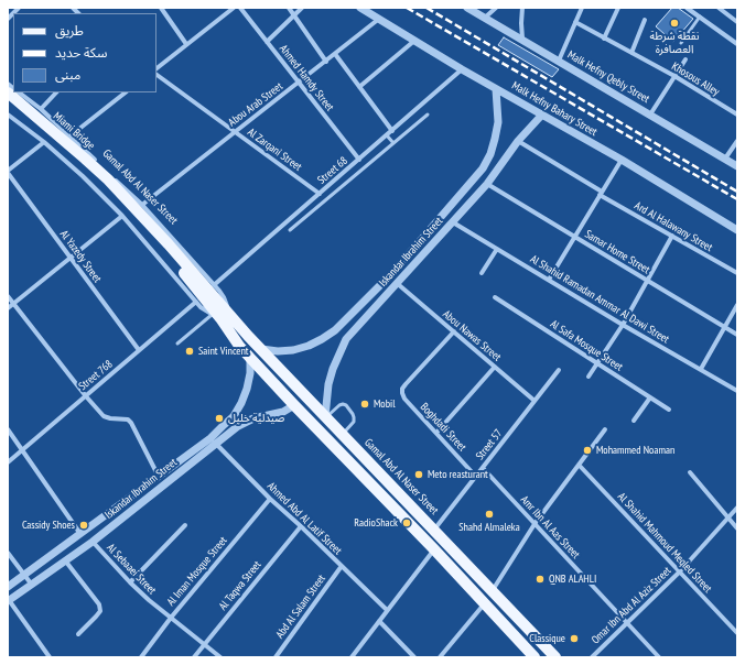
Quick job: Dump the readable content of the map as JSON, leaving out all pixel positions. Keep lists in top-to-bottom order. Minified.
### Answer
{"streets":{"main road":["Miami Bridge","Gamal Abd Al Naser Street"],"street":["Malk Hefny Qebly Street","Ahmed Hamdy Street","Khosous Alley","Abou Arab Street","Malk Hefny Bahary Street","Al Zarqani Street","Street 68","Ard Al Halawany Street","Iskandar Ibrahim Street","Samar Home Street","Al Yazedy Street","Al Shahid Ramadan Ammar Al Dawi Street","Abou Nawas Street","Al Safa Mosque Street","Street 768","Boghdadi Street","Street 57","Ahmed Abd Al Latif Street","Amr Ibn Al Aas Street","Al Shahid Mahmoud Meqled Street","Al Sebaaei Street","Al Iman Mosque Street","Al Taqwa Street","Omar Ibn Abd Al Aziz Street","Abd Al Salam Street"]},"crossings":[["Ahmed Hamdy Street","Abou Arab Street"],["Ahmed Hamdy Street","Street 68"],["Abou Arab Street","Malk Hefny Bahary Street"],["Abou Arab Street","Al Zarqani Street"],["Abou Arab Street","Gamal Abd Al Naser Street"],["Malk Hefny Bahary Street","Street 68"],["Malk Hefny Bahary Street","Iskandar Ibrahim Street"],["Miami Bridge","Street 68"],["Miami Bridge","Gamal Abd Al Naser Street"],["Miami Bridge","Street 768"],["Al Zarqani Street","Street 68"],["Street 68","Gamal Abd Al Naser Street"],["Street 68","Street 768"],["Gamal Abd Al Naser Street","Iskandar Ibrahim Street"],["Gamal Abd Al Naser Street","Street 768"],["Gamal Abd Al Naser Street","Street 57"],["Ard Al Halawany Street","Iskandar Ibrahim Street"],["Iskandar Ibrahim Street","Samar Home Street"],["Iskandar Ibrahim Street","Al Shahid Ramadan Ammar Al Dawi Street"],["Iskandar Ibrahim Street","Abou Nawas Street"],["Iskandar Ibrahim Street","Ahmed Abd Al Latif Street"],["Iskandar Ibrahim Street","Al Sebaaei Street"],["Al Yazedy Street","Street 768"],["Abou Nawas Street","Boghdadi Street"],["Abou Nawas Street","Street 57"],["Boghdadi Street","Street 57"],["Street 57","Amr Ibn Al Aas Street"],["Ahmed Abd Al Latif Street","Al Iman Mosque Street"],["Ahmed Abd Al Latif Street","Al Taqwa Street"],["Ahmed Abd Al Latif Street","Abd Al Salam Street"],["Amr Ibn Al Aas Street","Omar Ibn Abd Al Aziz Street"],["Al Shahid Mahmoud Meqled Street","Omar Ibn Abd Al Aziz Street"],["Al Sebaaei Street","Al Iman Mosque Street"],["Al Sebaaei Street","Al Taqwa Street"]],"places":["نقطة شرطة العصافرة","Saint Vincent","Mobil","صيدلية خليل","Mohammed Noaman","Meto reasturant","Shahd Almaleka","RadioShack","Cassidy Shoes","QNB ALAHLI","Classique"],"legend":["طريق","سكة حديد","مبنى"]}
